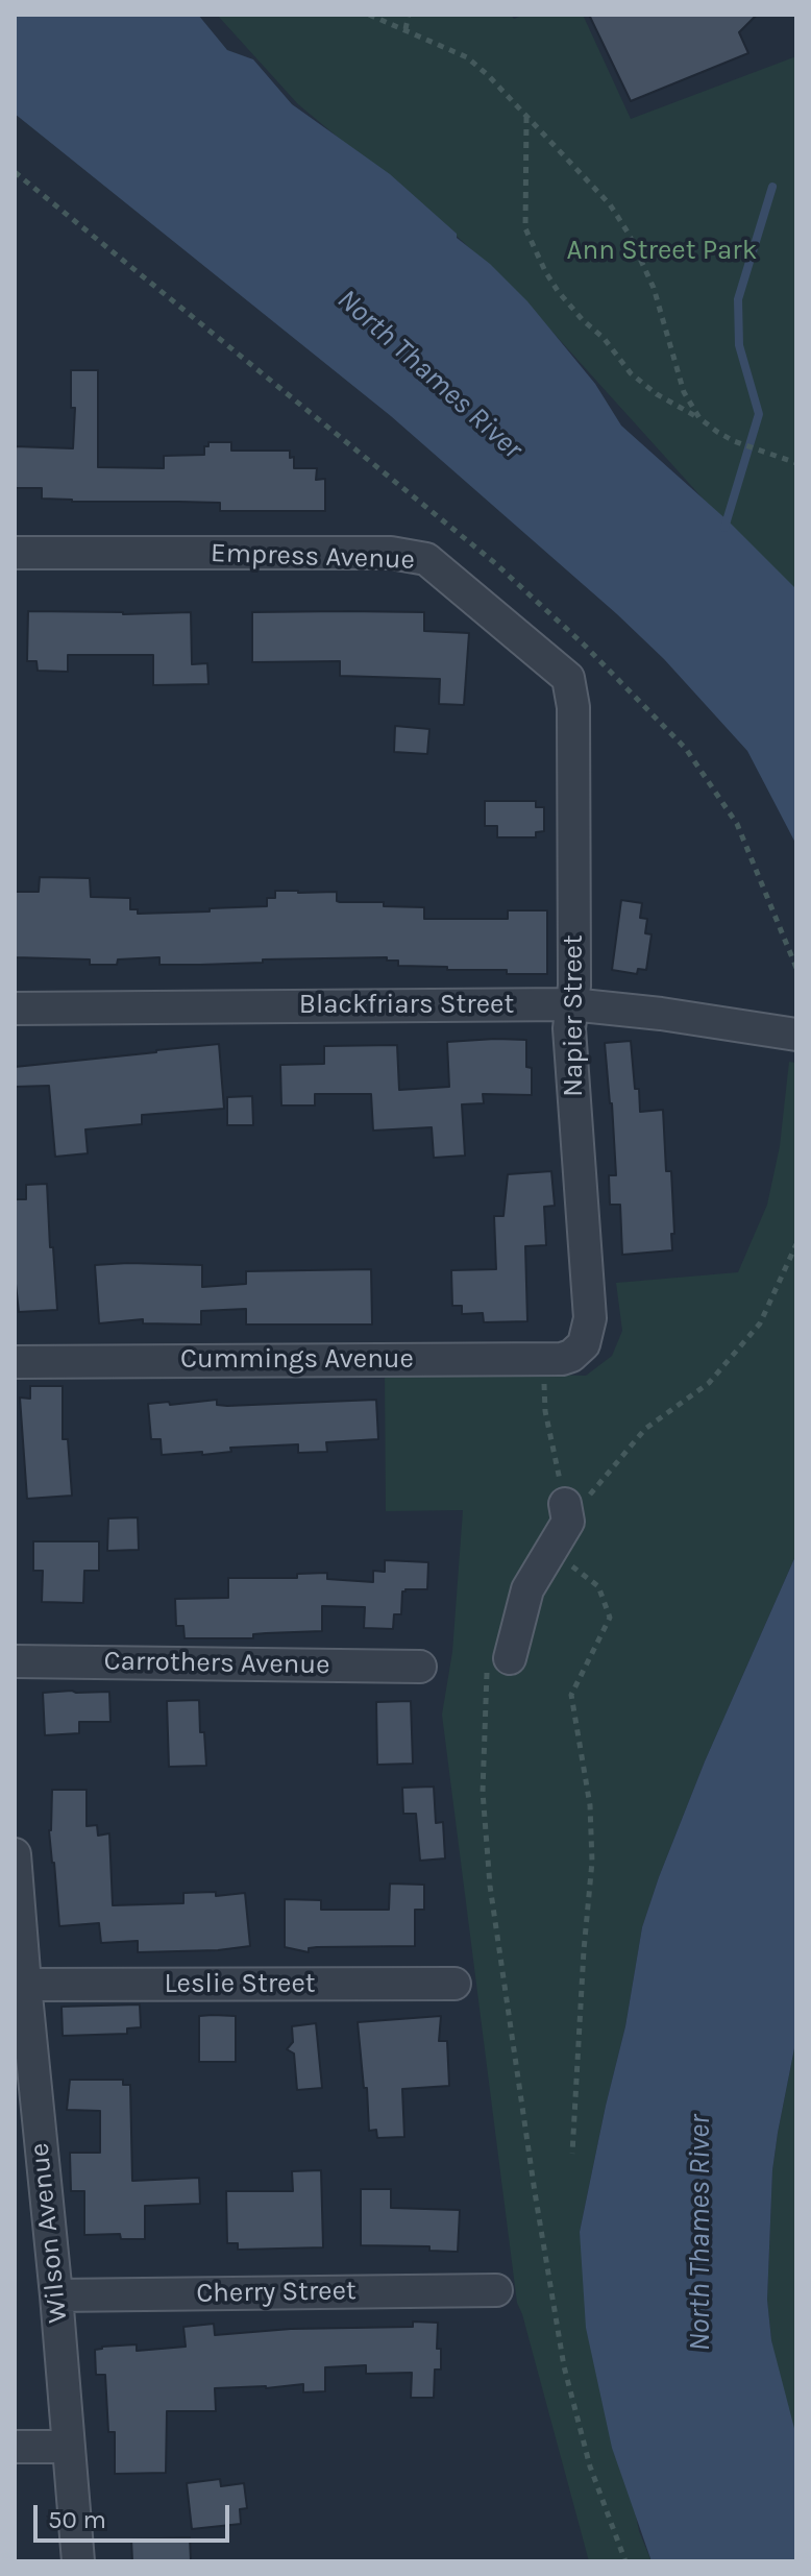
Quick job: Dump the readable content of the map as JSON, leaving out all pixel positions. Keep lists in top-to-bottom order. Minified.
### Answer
{"streets":{"street":["Empress Avenue","Blackfriars Street","Napier Street","Cummings Avenue","Carrothers Avenue","Leslie Street","Wilson Avenue","Cherry Street"]},"crossings":[["Empress Avenue","Napier Street"],["Blackfriars Street","Napier Street"],["Napier Street","Cummings Avenue"],["Leslie Street","Wilson Avenue"],["Wilson Avenue","Cherry Street"]],"water":["North Thames River"],"parks":["Ann Street Park"],"scale_bar":"50 m"}
